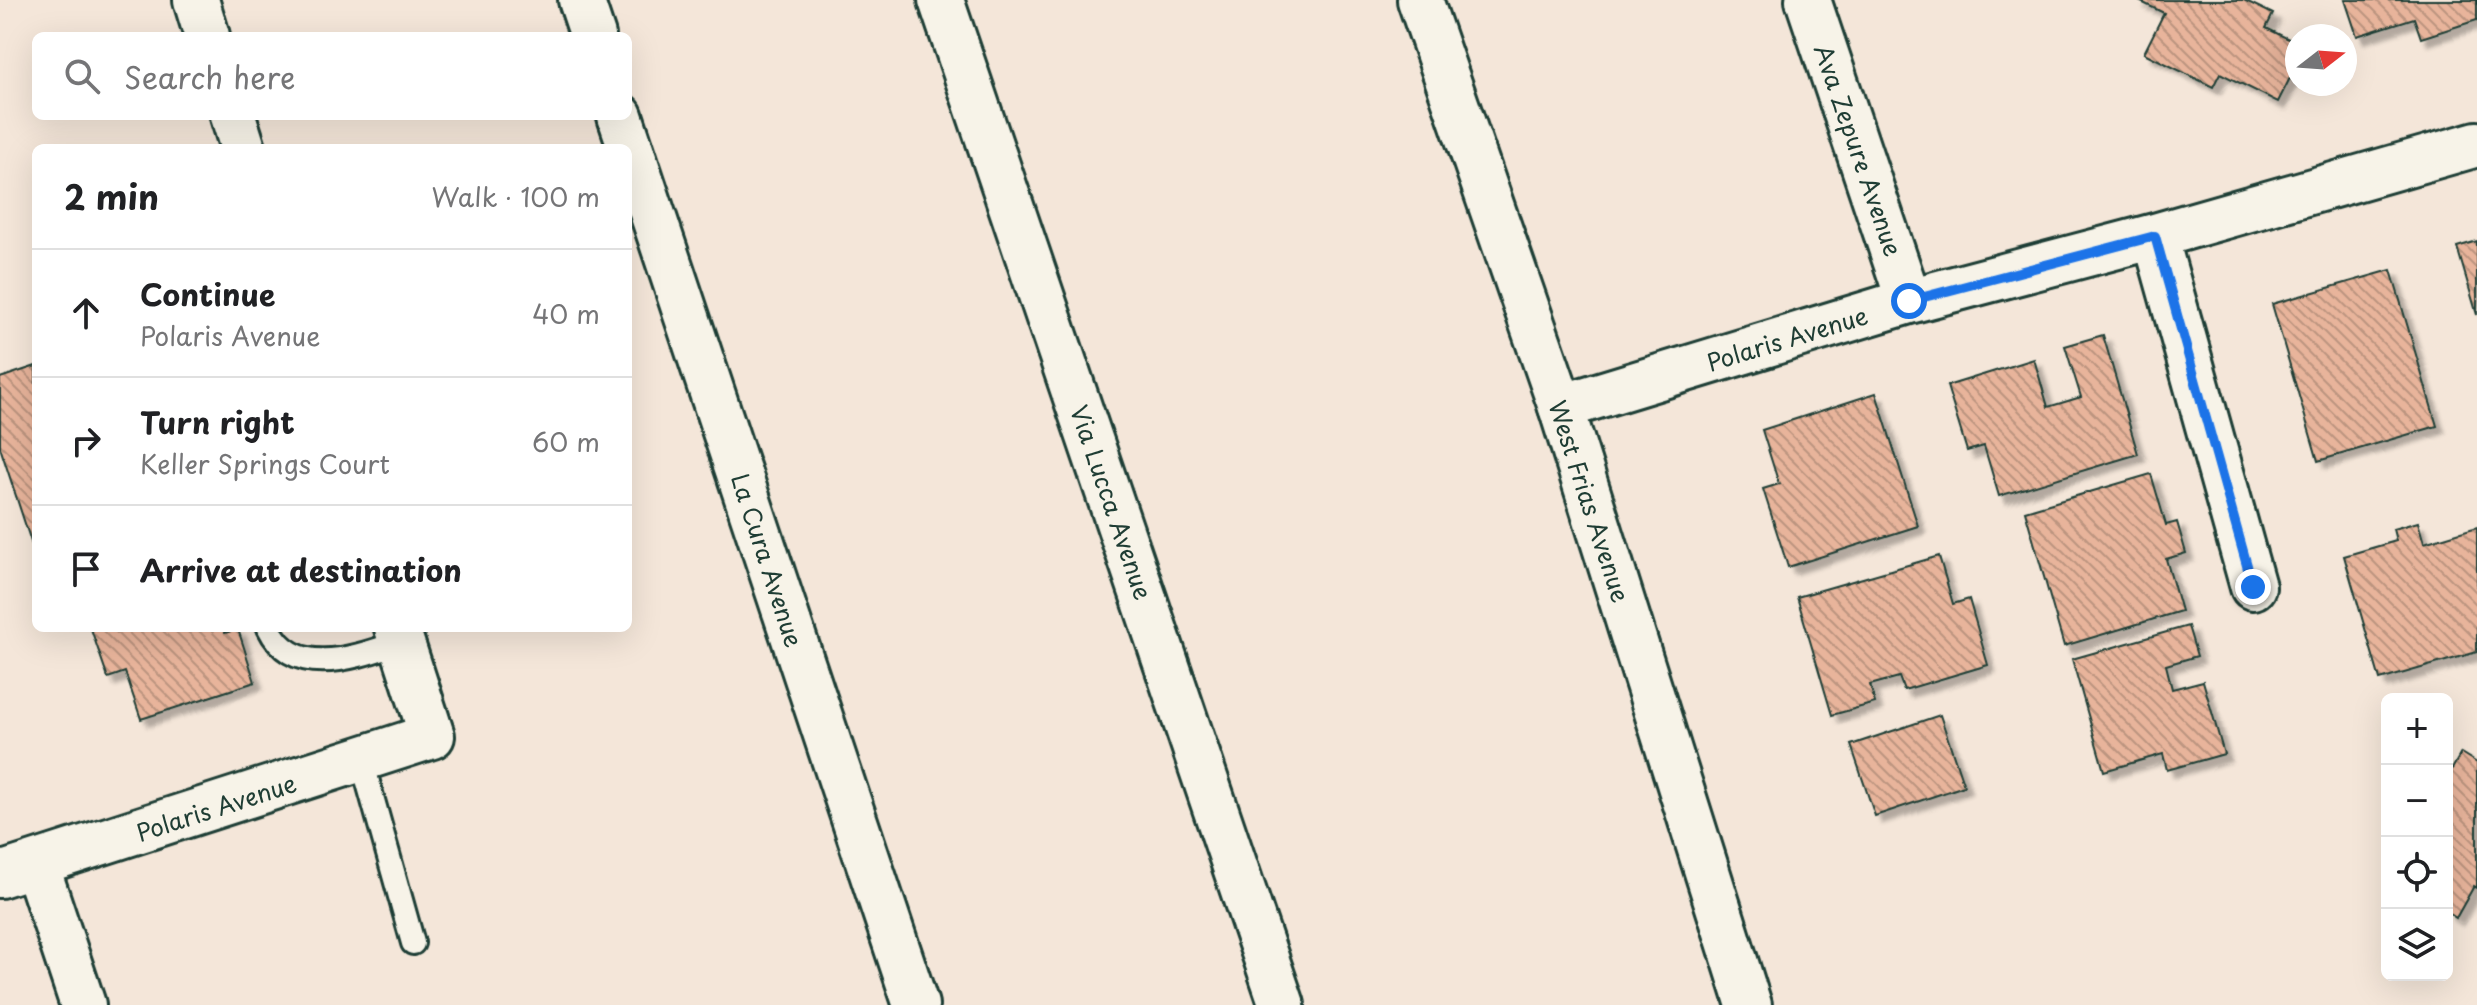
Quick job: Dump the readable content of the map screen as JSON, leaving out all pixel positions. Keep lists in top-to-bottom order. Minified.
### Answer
{"streets":{"street":["Ava Zepure Avenue","Polaris Avenue","West Frias Avenue","Via Lucca Avenue","La Cura Avenue"]},"crossings":[["Ava Zepure Avenue","Polaris Avenue"],["Polaris Avenue","West Frias Avenue"]],"north":"right","page":{"search":"Search here","heading":["2 min","Walk · 100 m"],"list":[["Continue","Polaris Avenue","40 m"],["Turn right","Keller Springs Court","60 m"],"Arrive at destination"],"map_buttons":["+","−"]}}
